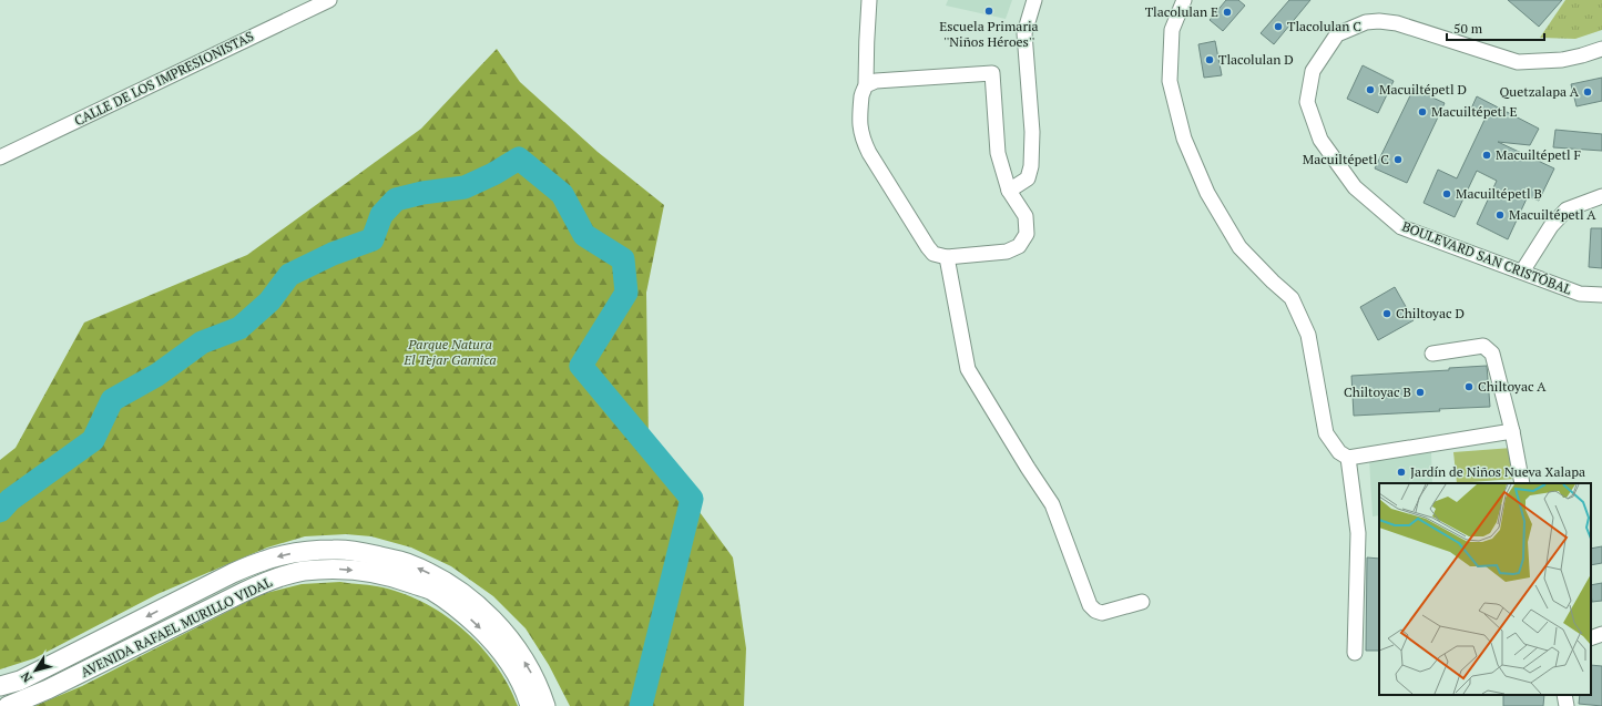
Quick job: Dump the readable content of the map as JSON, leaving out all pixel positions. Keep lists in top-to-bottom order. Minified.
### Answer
{"streets":{"main road":["AVENIDA RAFAEL MURILLO VIDAL"],"street":["CALLE DE LOS IMPRESIONISTAS","BOULEVARD SAN CRISTÓBAL"]},"parks":["Parque Natura El Tejar Garnica"],"places":["Escuela Primaria ''Niños Héroes''","Tlacolulan E","Tlacolulan C","Tlacolulan D","Macuiltépetl D","Quetzalapa A","Macuiltépetl E","Macuiltépetl F","Macuiltépetl C","Macuiltépetl B","Macuiltépetl A","Chiltoyac D","Chiltoyac A","Chiltoyac B","Jardín de Niños Nueva Xalapa"],"scale_bar":"50 m","north":"bottom left"}
